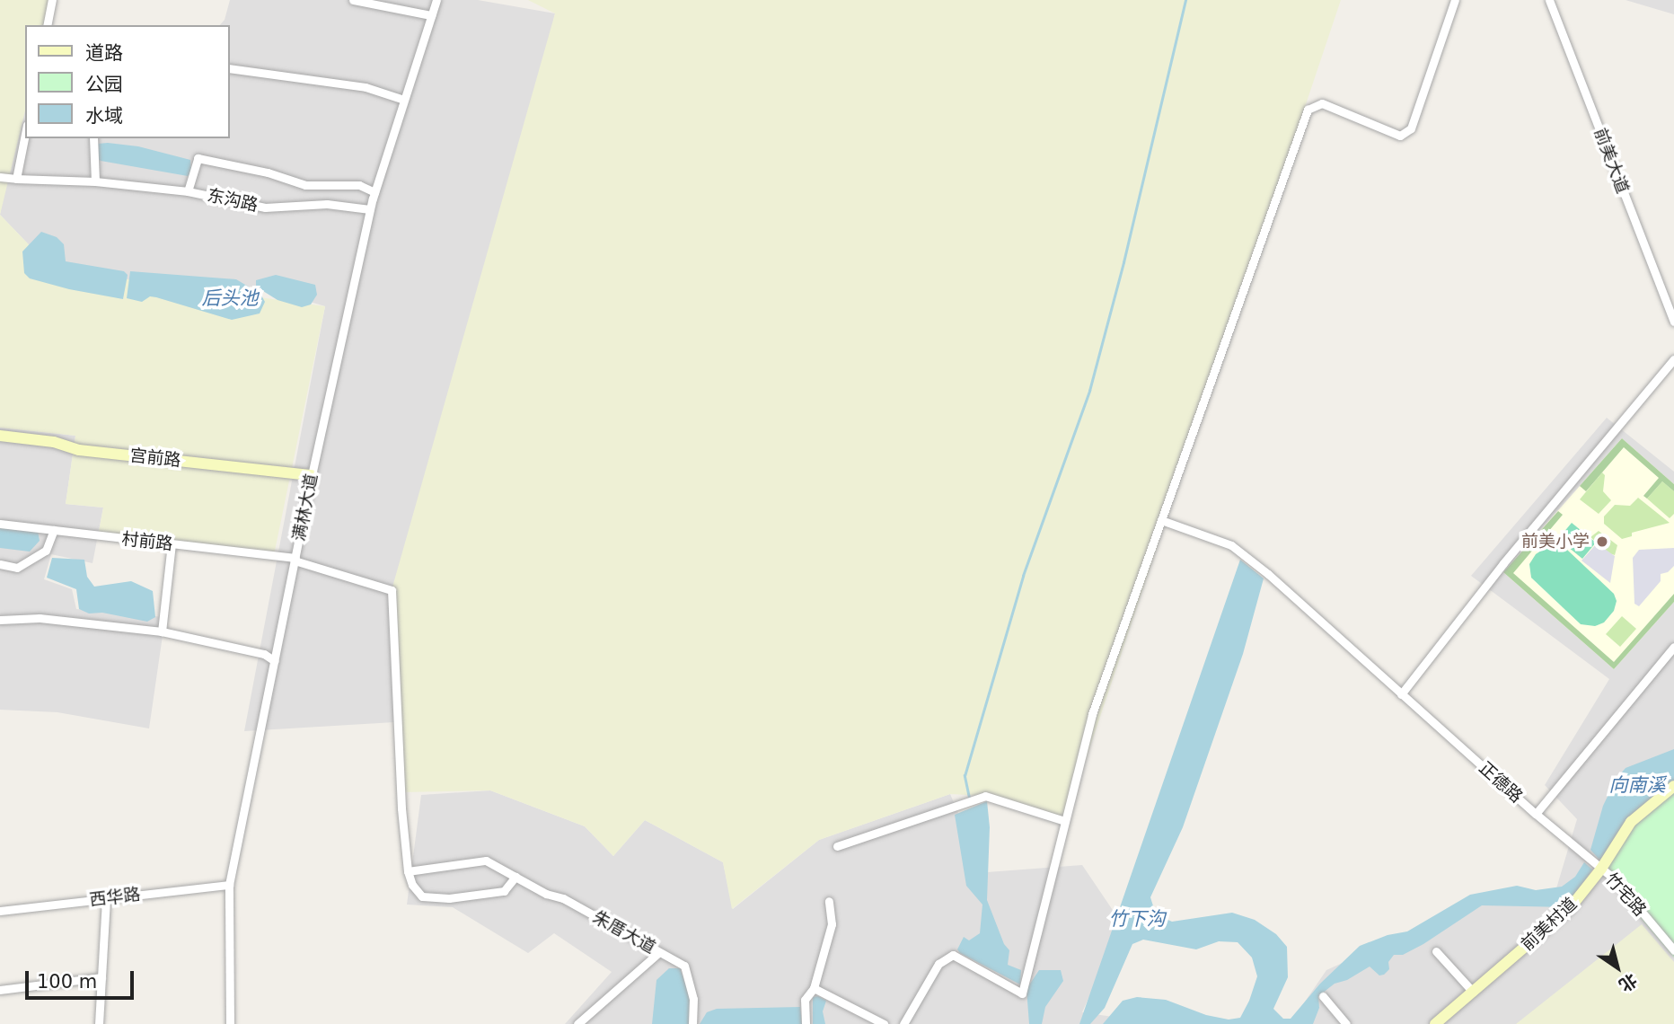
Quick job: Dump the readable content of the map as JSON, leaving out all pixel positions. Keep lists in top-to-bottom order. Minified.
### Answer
{"streets":{"street":["前美大道","东沟路","宫前路","满林大道","村前路","正德路","竹宅路","西华路","前美村道","朱厝大道"]},"crossings":[["东沟路","满林大道"],["宫前路","满林大道"],["满林大道","村前路"],["满林大道","西华路"],["村前路","朱厝大道"],["正德路","竹宅路"],["正德路","前美村道"],["竹宅路","前美村道"]],"water":["后头池","向南溪","竹下沟"],"places":["前美小学"],"legend":["道路","公园","水域"],"scale_bar":"100 m","north":"bottom right"}
